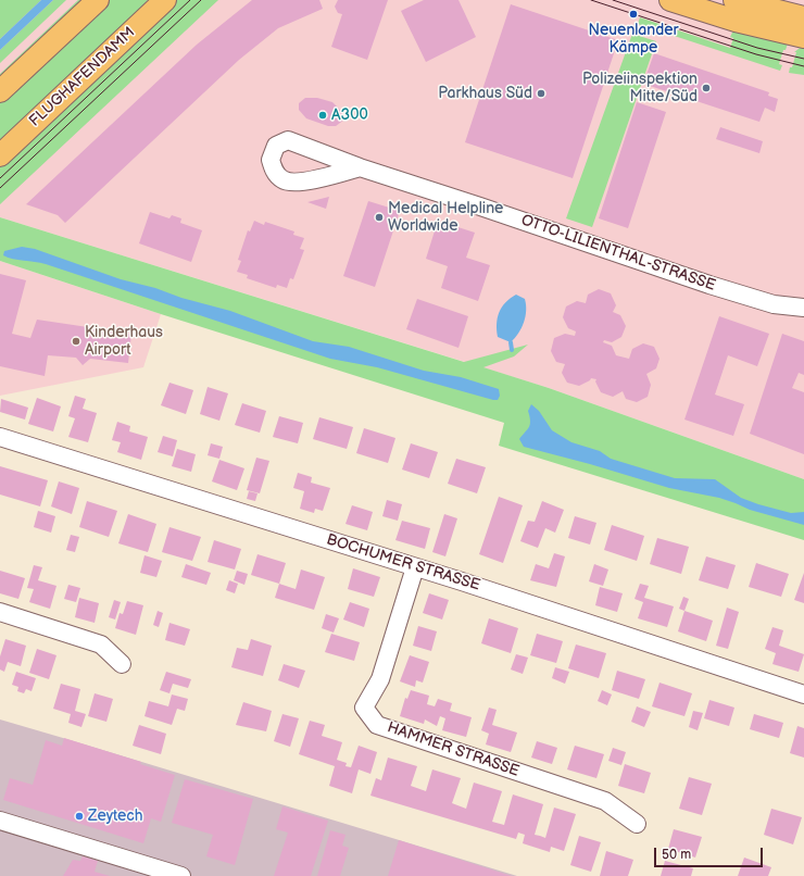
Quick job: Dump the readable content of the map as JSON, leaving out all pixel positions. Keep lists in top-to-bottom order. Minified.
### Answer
{"streets":{"main road":["FLUGHAFENDAMM"],"street":["OTTO-LILIENTHAL-STRASSE","BOCHUMER STRASSE","HAMMER STRASSE"]},"crossings":[["BOCHUMER STRASSE","HAMMER STRASSE"]],"places":["Neuenlander Kämpe","Polizeiinspektion Mitte/Süd","Parkhaus Süd","A300","Medical Helpline Worldwide","Kinderhaus Airport","Zeytech"],"scale_bar":"50 m"}
